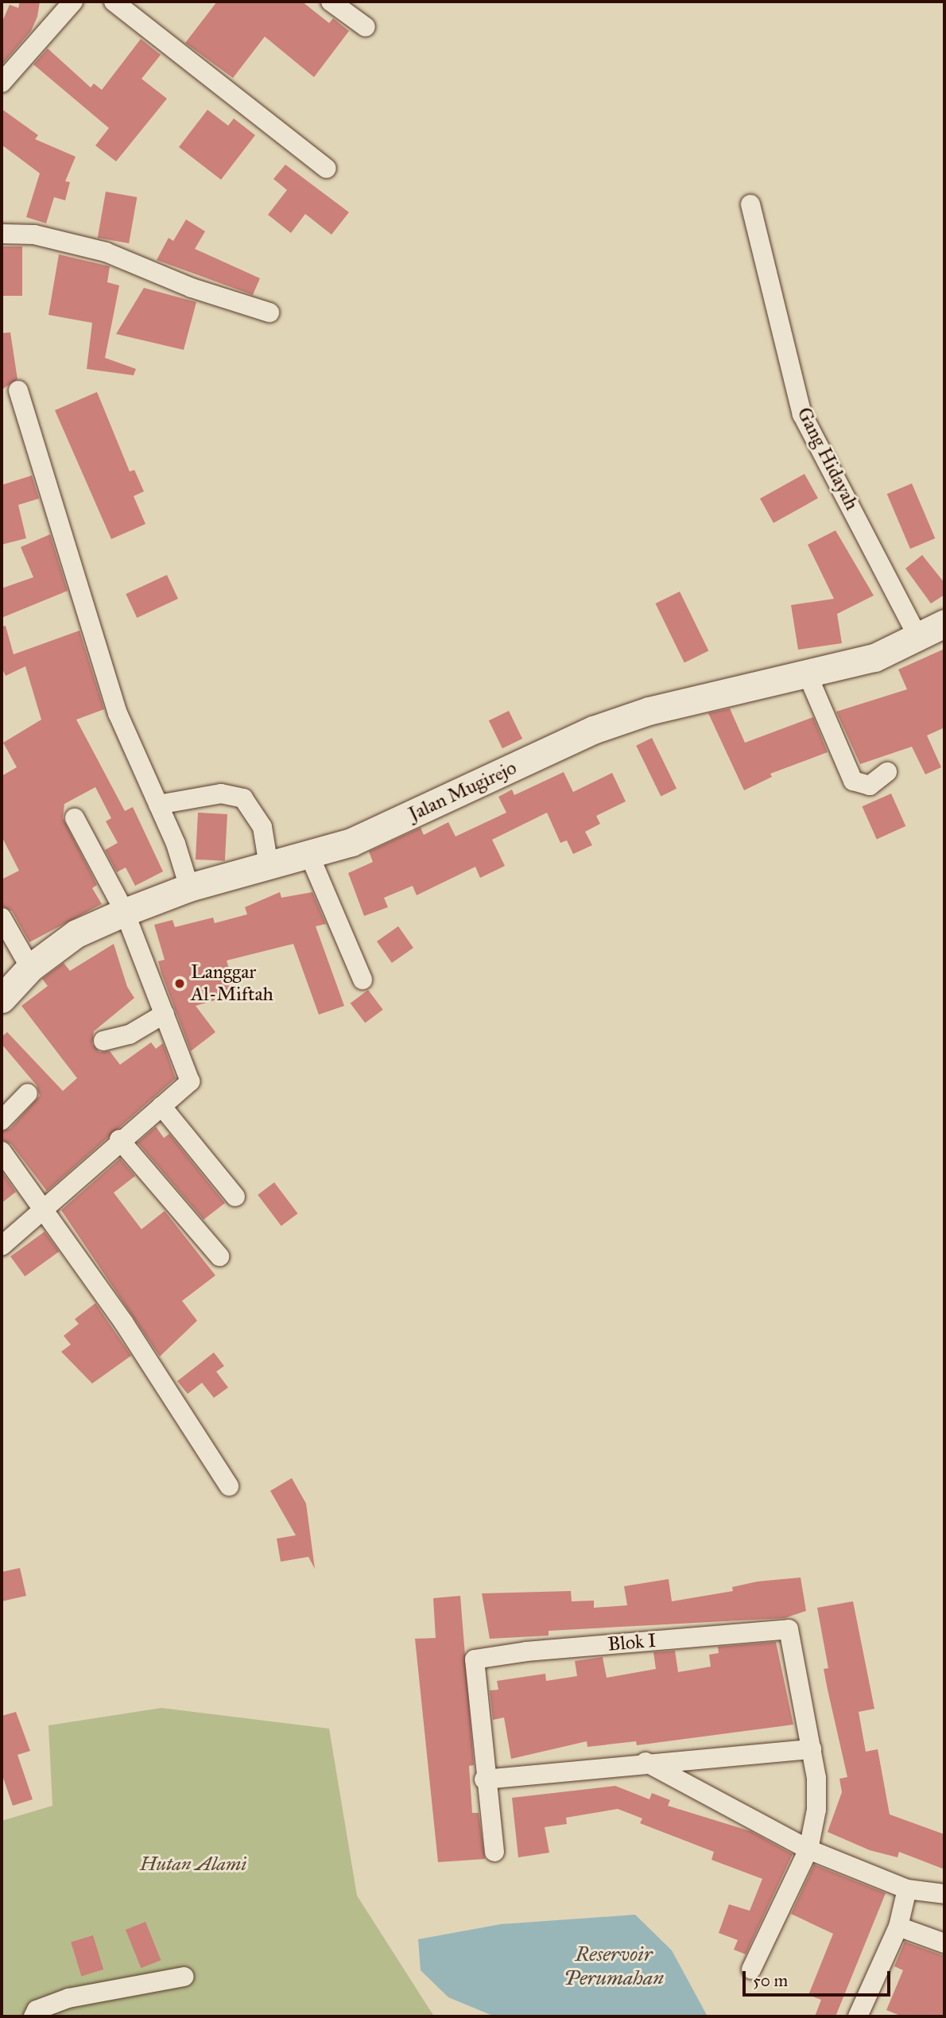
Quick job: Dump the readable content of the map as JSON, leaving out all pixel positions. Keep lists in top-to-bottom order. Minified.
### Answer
{"streets":{"street":["Gang Hidayah","Jalan Mugirejo","Blok I"]},"crossings":[["Gang Hidayah","Jalan Mugirejo"]],"water":["Reservoir Perumahan"],"parks":["Hutan Alami"],"places":["Langgar Al-Miftah"],"scale_bar":"50 m"}
